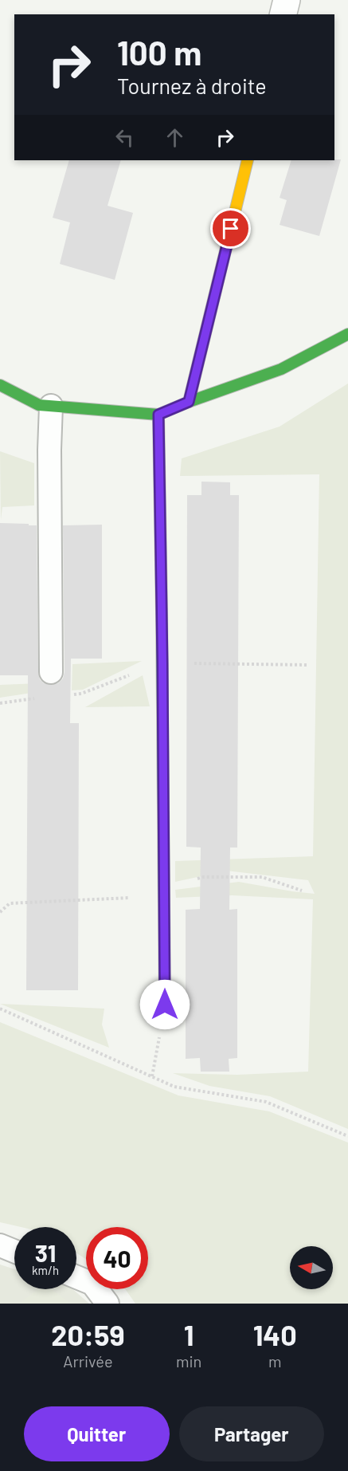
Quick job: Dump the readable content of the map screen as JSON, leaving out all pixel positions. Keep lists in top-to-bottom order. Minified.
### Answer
{"north":"left","page":{"turn":["100 m","Tournez à droite"],"speed":"31 km/h","limit":"40","eta":["20:59","Arrivée","1","min","140","m"],"buttons":["Quitter","Partager"]}}
